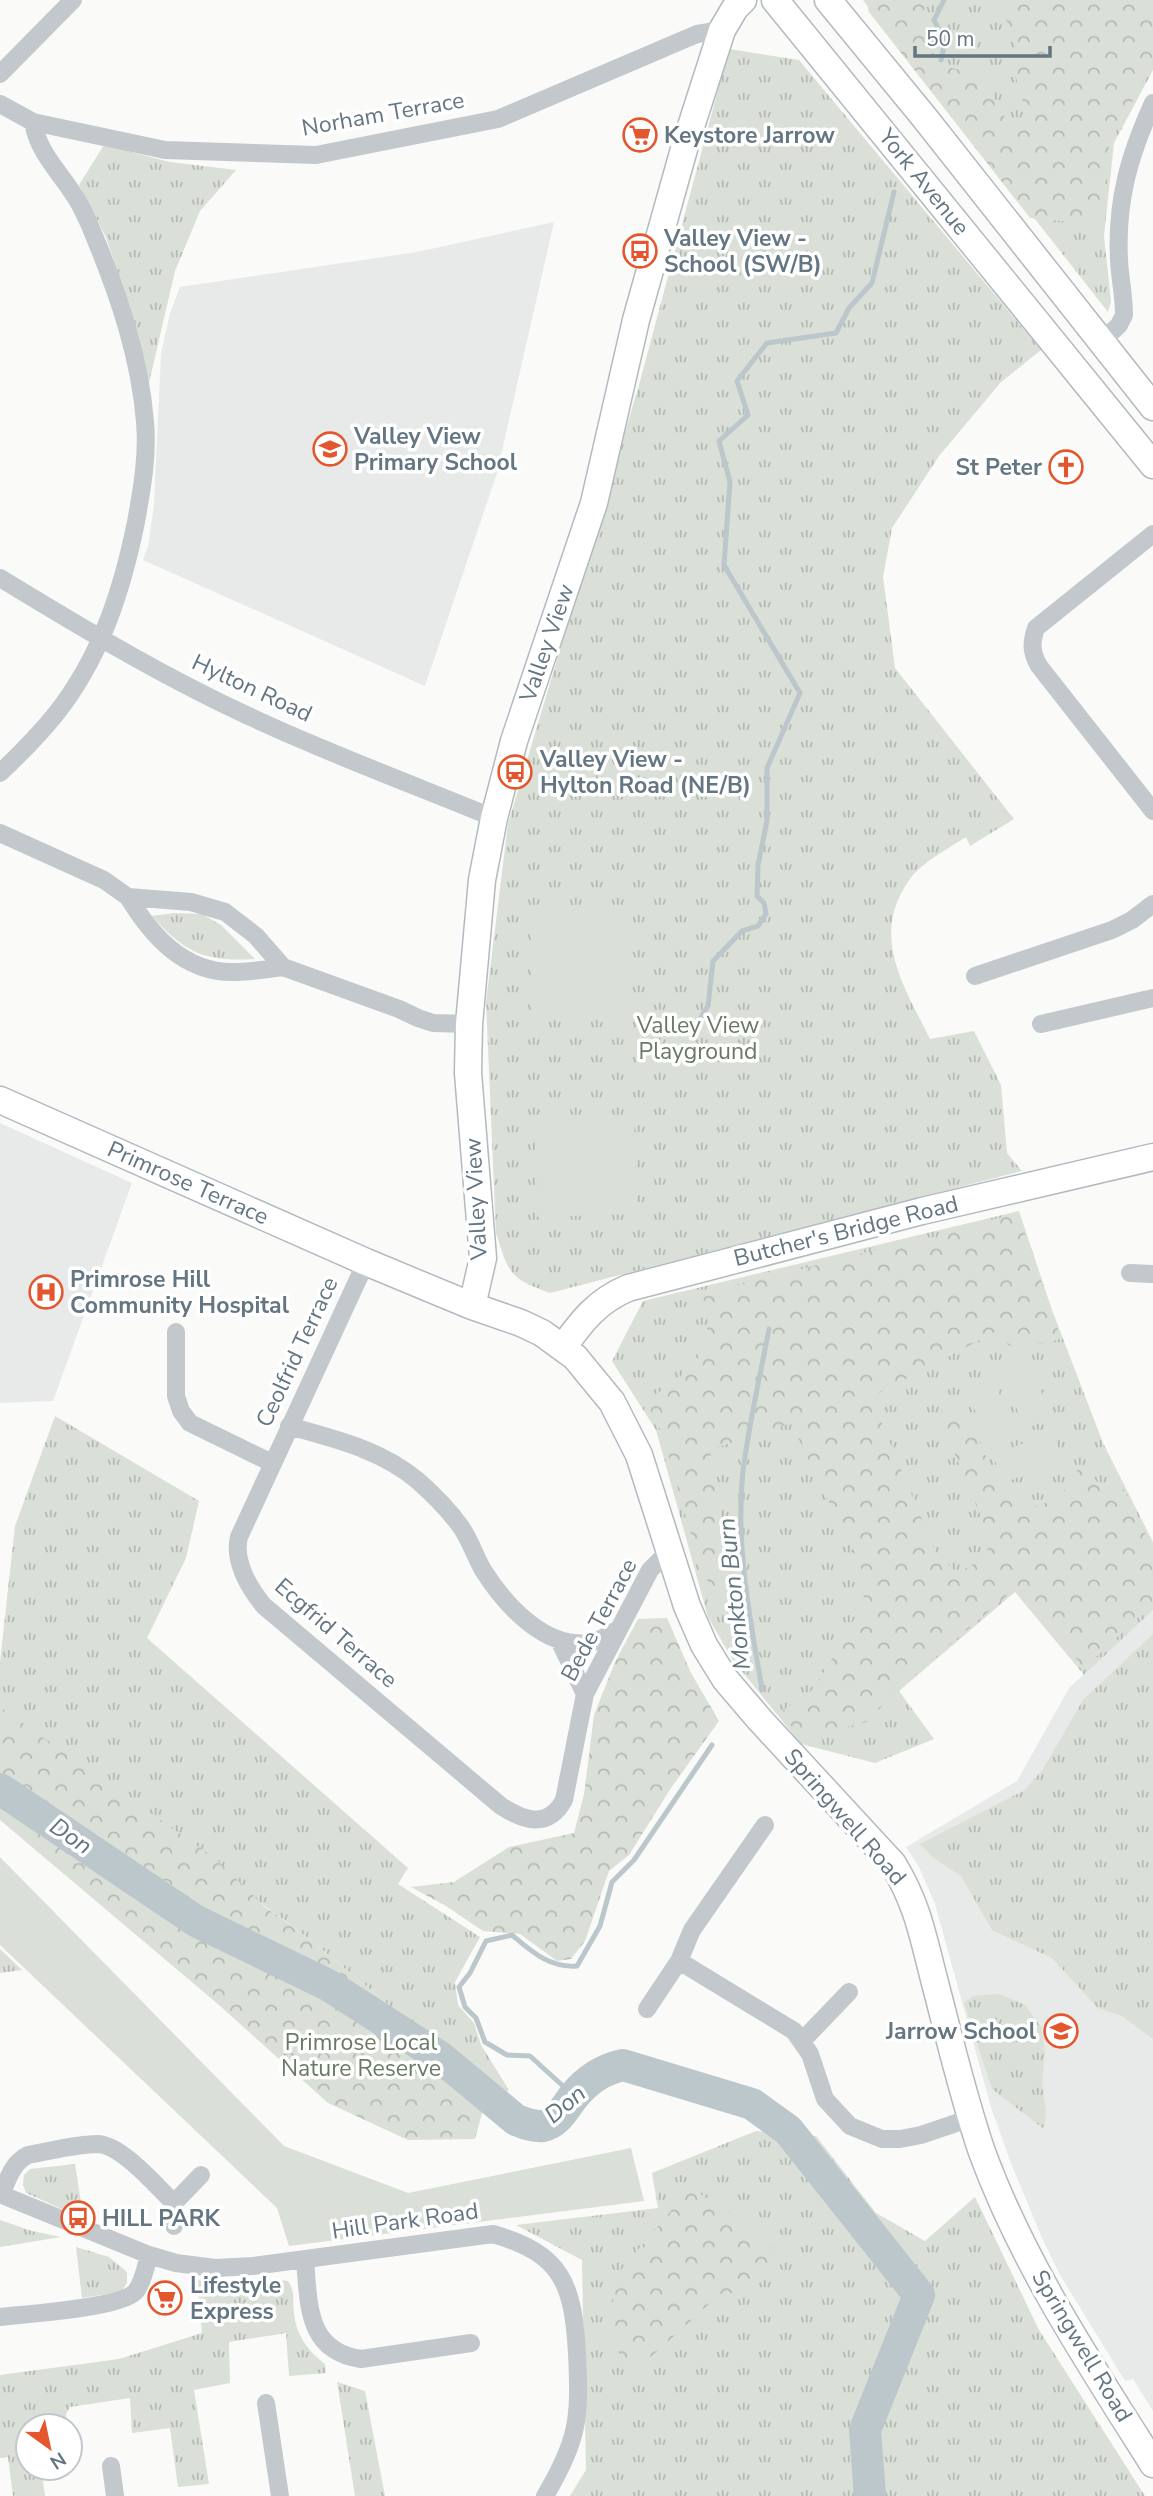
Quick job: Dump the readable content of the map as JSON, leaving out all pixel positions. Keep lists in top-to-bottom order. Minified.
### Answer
{"streets":{"street":["Norham Terrace","York Avenue","Valley View","Hylton Road","Primrose Terrace","Butcher's Bridge Road","Ceolfrid Terrace","Bede Terrace","Ecgfrid Terrace","Springwell Road","Hill Park Road"]},"crossings":[["Norham Terrace","Valley View"],["Valley View","Hylton Road"],["Valley View","Primrose Terrace"],["Valley View","Springwell Road"],["Primrose Terrace","Ceolfrid Terrace"],["Primrose Terrace","Springwell Road"],["Butcher's Bridge Road","Springwell Road"],["Ceolfrid Terrace","Ecgfrid Terrace"],["Bede Terrace","Ecgfrid Terrace"],["Bede Terrace","Springwell Road"]],"water":["Monkton Burn","Don"],"parks":["Valley View Playground","Primrose Local Nature Reserve"],"places":{"supermarket":["Keystore Jarrow","Lifestyle Express"],"bus stop":["Valley View - School (SW/B)","Valley View - Hylton Road (NE/B)","HILL PARK"],"school or university":["Valley View Primary School","Jarrow School"],"church":["St Peter"],"hospital":["Primrose Hill Community Hospital"]},"scale_bar":"50 m","north":"bottom right"}
